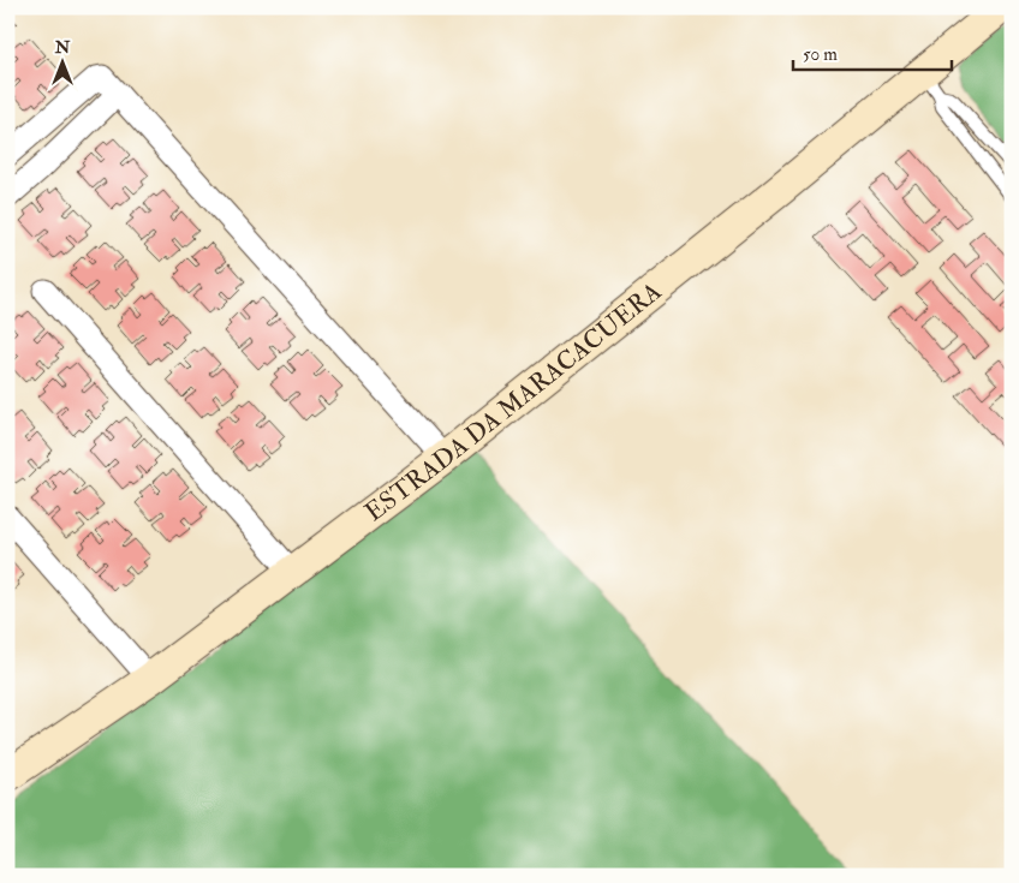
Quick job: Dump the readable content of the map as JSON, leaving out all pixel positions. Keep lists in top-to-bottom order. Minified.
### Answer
{"streets":{"street":["ESTRADA DA MARACACUERA"]},"scale_bar":"50 m","north":"top"}
